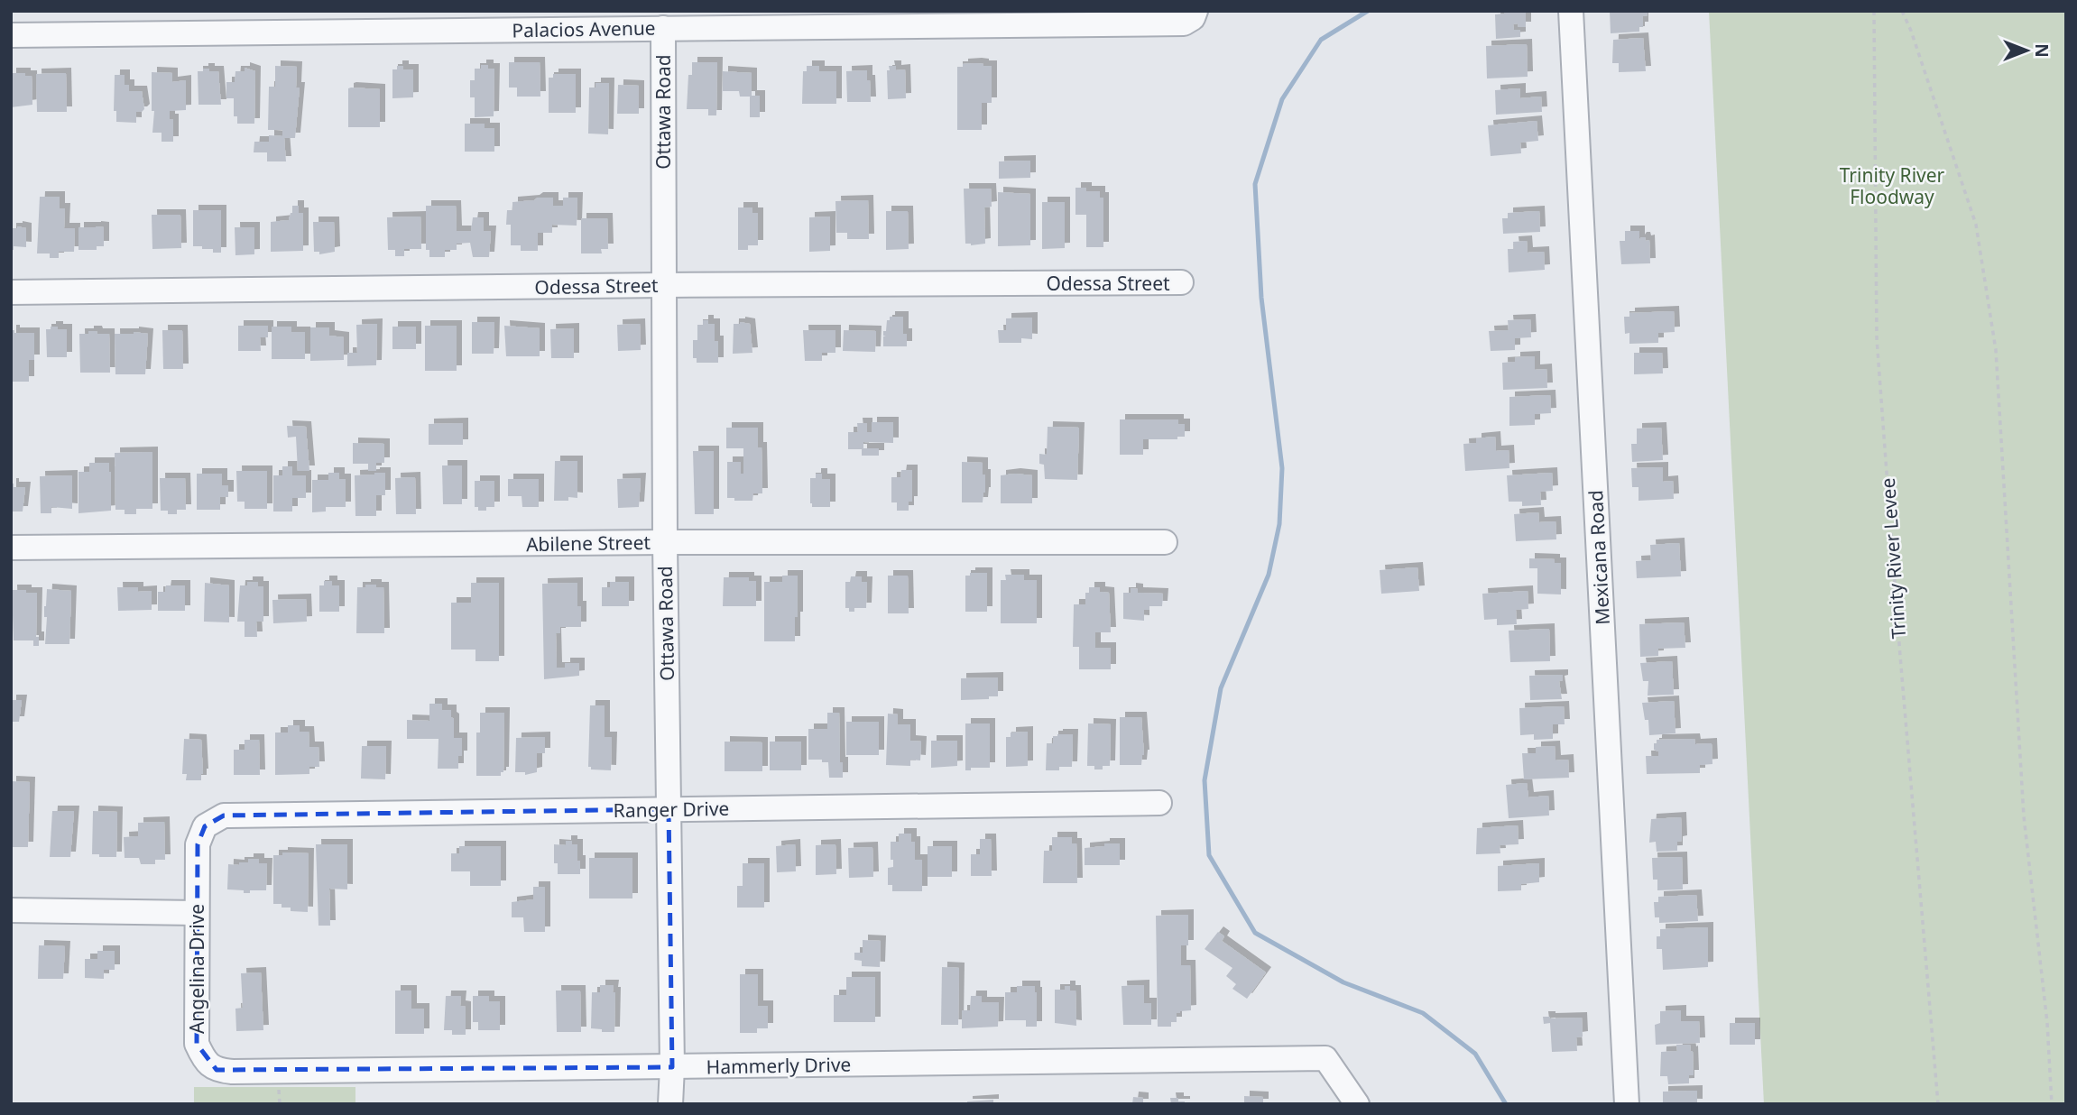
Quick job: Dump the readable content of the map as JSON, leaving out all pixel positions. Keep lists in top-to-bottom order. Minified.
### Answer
{"streets":{"street":["Palacios Avenue","Ottawa Road","Odessa Street","Abilene Street","Mexicana Road","Ranger Drive","Angelina Drive","Hammerly Drive"],"path":["Trinity River Levee"]},"crossings":[["Palacios Avenue","Ottawa Road"],["Ottawa Road","Odessa Street"],["Ottawa Road","Abilene Street"],["Ottawa Road","Ranger Drive"],["Ottawa Road","Hammerly Drive"],["Ranger Drive","Angelina Drive"],["Angelina Drive","Hammerly Drive"]],"parks":["Trinity River Floodway"],"north":"right"}
